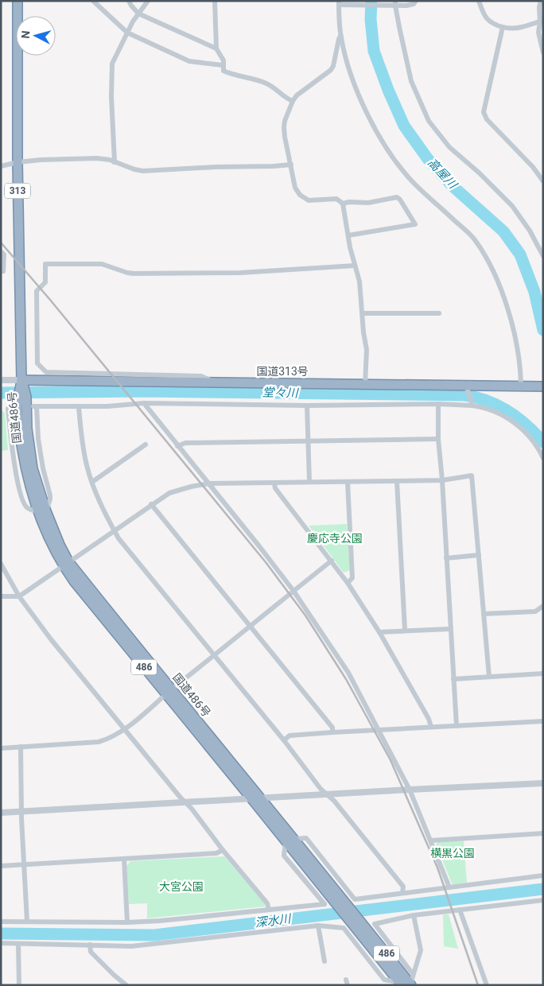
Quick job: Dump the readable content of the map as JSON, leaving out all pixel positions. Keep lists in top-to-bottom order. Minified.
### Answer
{"streets":{"highway":["313","国道313号","国道486号","486"]},"crossings":[["313","国道313号"],["313","国道486号"],["国道313号","国道486号"]],"water":["高屋川","堂々川","深水川"],"parks":["慶応寺公園","横黒公園","大宮公園"],"north":"left"}
